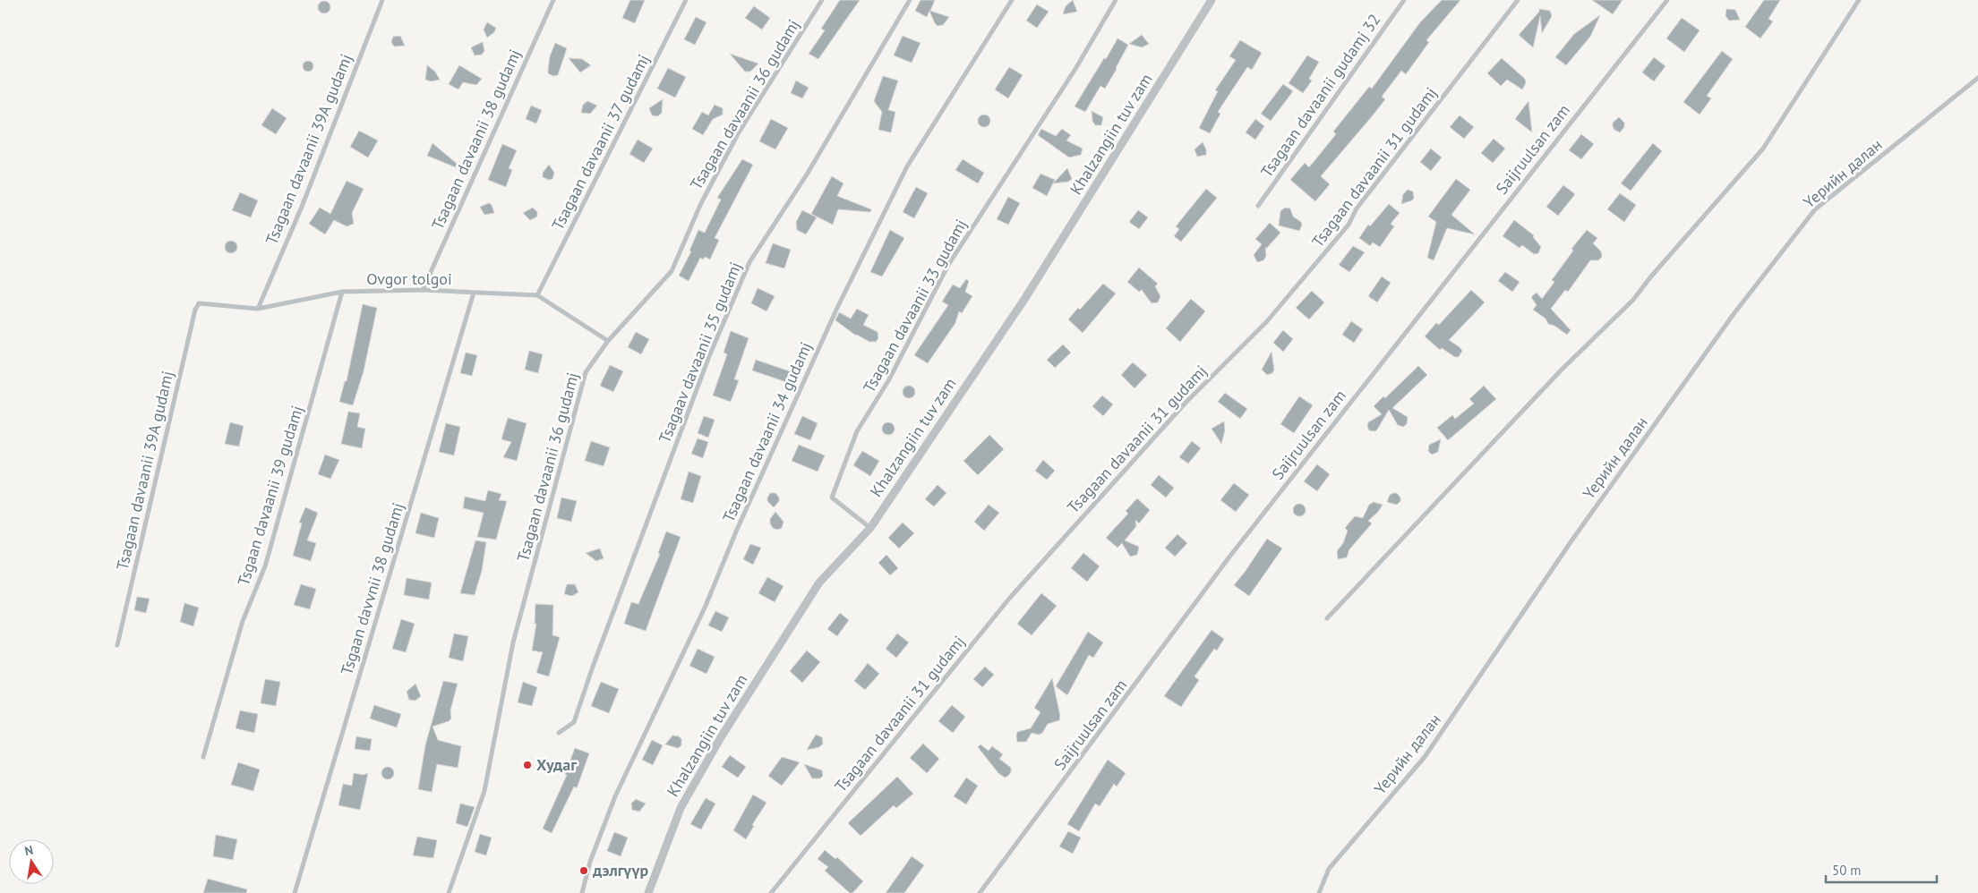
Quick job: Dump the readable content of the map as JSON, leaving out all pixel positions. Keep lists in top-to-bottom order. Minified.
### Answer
{"streets":{"street":["Tsagaan davaanii gudamj 32","Tsagaan davaanii 36 gudamj","Khalzangiin tuv zam","Tsagaan davaanii 38 gudamj","Tsagaan davaanii 37 gudamj","Tsagaan davaanii 39A gudamj","Saijruulsan zam","Tsagaan davaanii 31 gudamj","Үерийн далан","Ovgor tolgoi","Tsagaan davaanii 33 gudamj","Tsagaav davaanii 35 gudamj","Tsagaan davaanii 34 gudamj","Tsgaan davaanii 39 gudamj","Tsgaan davvnii 38 gudamj"]},"crossings":[["Khalzangiin tuv zam","Tsagaan davaanii 33 gudamj"],["Tsagaan davaanii 38 gudamj","Ovgor tolgoi"],["Tsagaan davaanii 37 gudamj","Ovgor tolgoi"],["Tsagaan davaanii 39A gudamj","Ovgor tolgoi"],["Ovgor tolgoi","Tsgaan davaanii 39 gudamj"],["Ovgor tolgoi","Tsgaan davvnii 38 gudamj"]],"places":["Худаг","дэлгүүр"],"scale_bar":"50 m","north":"top"}
